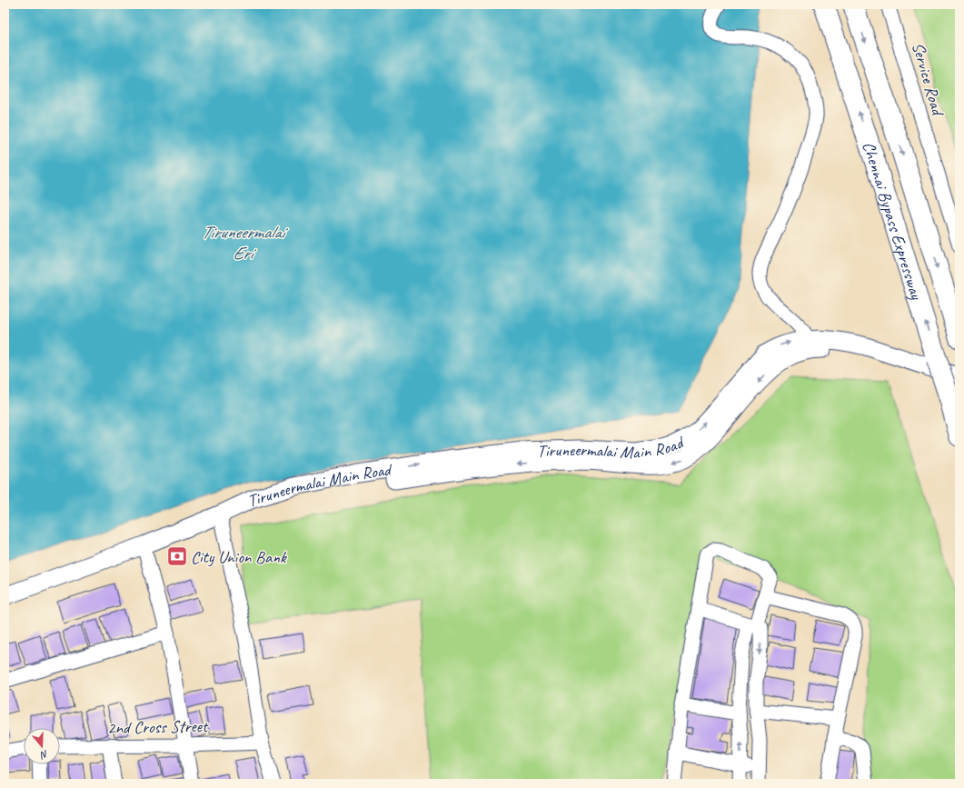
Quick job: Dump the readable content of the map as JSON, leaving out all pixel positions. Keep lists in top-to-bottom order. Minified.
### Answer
{"streets":{"highway":["Chennai Bypass Expressway"],"main road":["Tiruneermalai Main Road"],"street":["Service Road","2nd Cross Street"]},"crossings":[["Chennai Bypass Expressway","Tiruneermalai Main Road"]],"water":["Tiruneermalai Eri"],"places":{"bank":["City Union Bank"]},"north":"bottom"}
